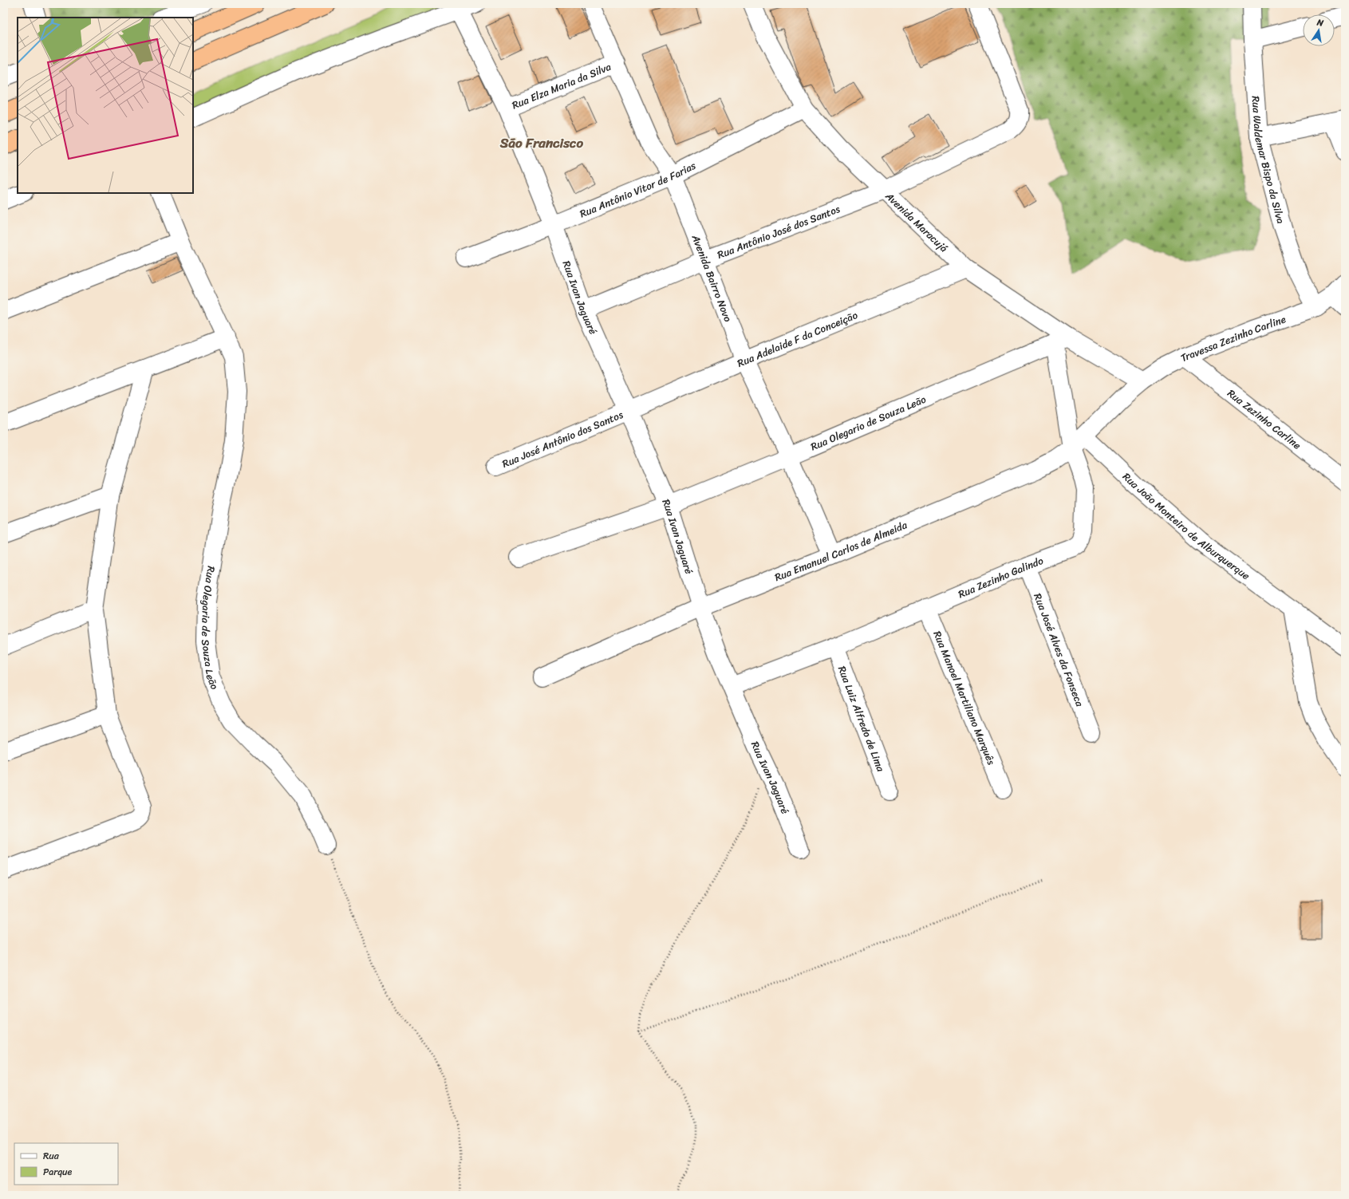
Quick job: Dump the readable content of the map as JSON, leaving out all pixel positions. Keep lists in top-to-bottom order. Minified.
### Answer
{"streets":{"street":["Rua Elza Maria da Silva","Rua Waldemar Bispo da Silva","Rua Antônio Vitor de Farias","Avenida Maracujá","Rua Antônio José dos Santos","Avenida Bairro Novo","Rua Ivan Jaguaré","Rua Adelaide F da Conceição","Travessa Zezinho Carline","Rua Zezinho Carline","Rua Olegario de Souza Leão","Rua José Antônio dos Santos","Rua João Monteiro de Alburquerque","Rua Emanuel Carlos de Almeida","Rua Zezinho Galindo","Rua Olegaria de Souza Leão","Rua José Alves da Fonseca","Rua Manoel Martiliano Marquês","Rua Luiz Alfredo de Lima"]},"crossings":[["Rua Elza Maria da Silva","Avenida Bairro Novo"],["Rua Elza Maria da Silva","Rua Ivan Jaguaré"],["Rua Waldemar Bispo da Silva","Travessa Zezinho Carline"],["Rua Antônio Vitor de Farias","Avenida Maracujá"],["Rua Antônio Vitor de Farias","Avenida Bairro Novo"],["Rua Antônio Vitor de Farias","Rua Ivan Jaguaré"],["Avenida Maracujá","Rua Antônio José dos Santos"],["Avenida Maracujá","Rua Adelaide F da Conceição"],["Avenida Maracujá","Travessa Zezinho Carline"],["Avenida Maracujá","Rua Olegario de Souza Leão"],["Avenida Maracujá","Rua Zezinho Galindo"],["Rua Antônio José dos Santos","Avenida Bairro Novo"],["Rua Antônio José dos Santos","Rua Ivan Jaguaré"],["Avenida Bairro Novo","Rua Adelaide F da Conceição"],["Avenida Bairro Novo","Rua Olegario de Souza Leão"],["Avenida Bairro Novo","Rua Emanuel Carlos de Almeida"],["Rua Ivan Jaguaré","Rua Adelaide F da Conceição"],["Rua Ivan Jaguaré","Rua Olegario de Souza Leão"],["Rua Ivan Jaguaré","Rua José Antônio dos Santos"],["Rua Ivan Jaguaré","Rua Emanuel Carlos de Almeida"],["Rua Ivan Jaguaré","Rua Zezinho Galindo"],["Rua Adelaide F da Conceição","Rua José Antônio dos Santos"],["Travessa Zezinho Carline","Rua Zezinho Carline"],["Travessa Zezinho Carline","Rua Emanuel Carlos de Almeida"],["Rua Olegario de Souza Leão","Rua Zezinho Galindo"],["Rua João Monteiro de Alburquerque","Rua Emanuel Carlos de Almeida"],["Rua Emanuel Carlos de Almeida","Rua Zezinho Galindo"],["Rua Zezinho Galindo","Rua José Alves da Fonseca"],["Rua Zezinho Galindo","Rua Manoel Martiliano Marquês"],["Rua Zezinho Galindo","Rua Luiz Alfredo de Lima"]],"districts":["São Francisco"],"legend":["Rua","Parque"],"north":"top"}
